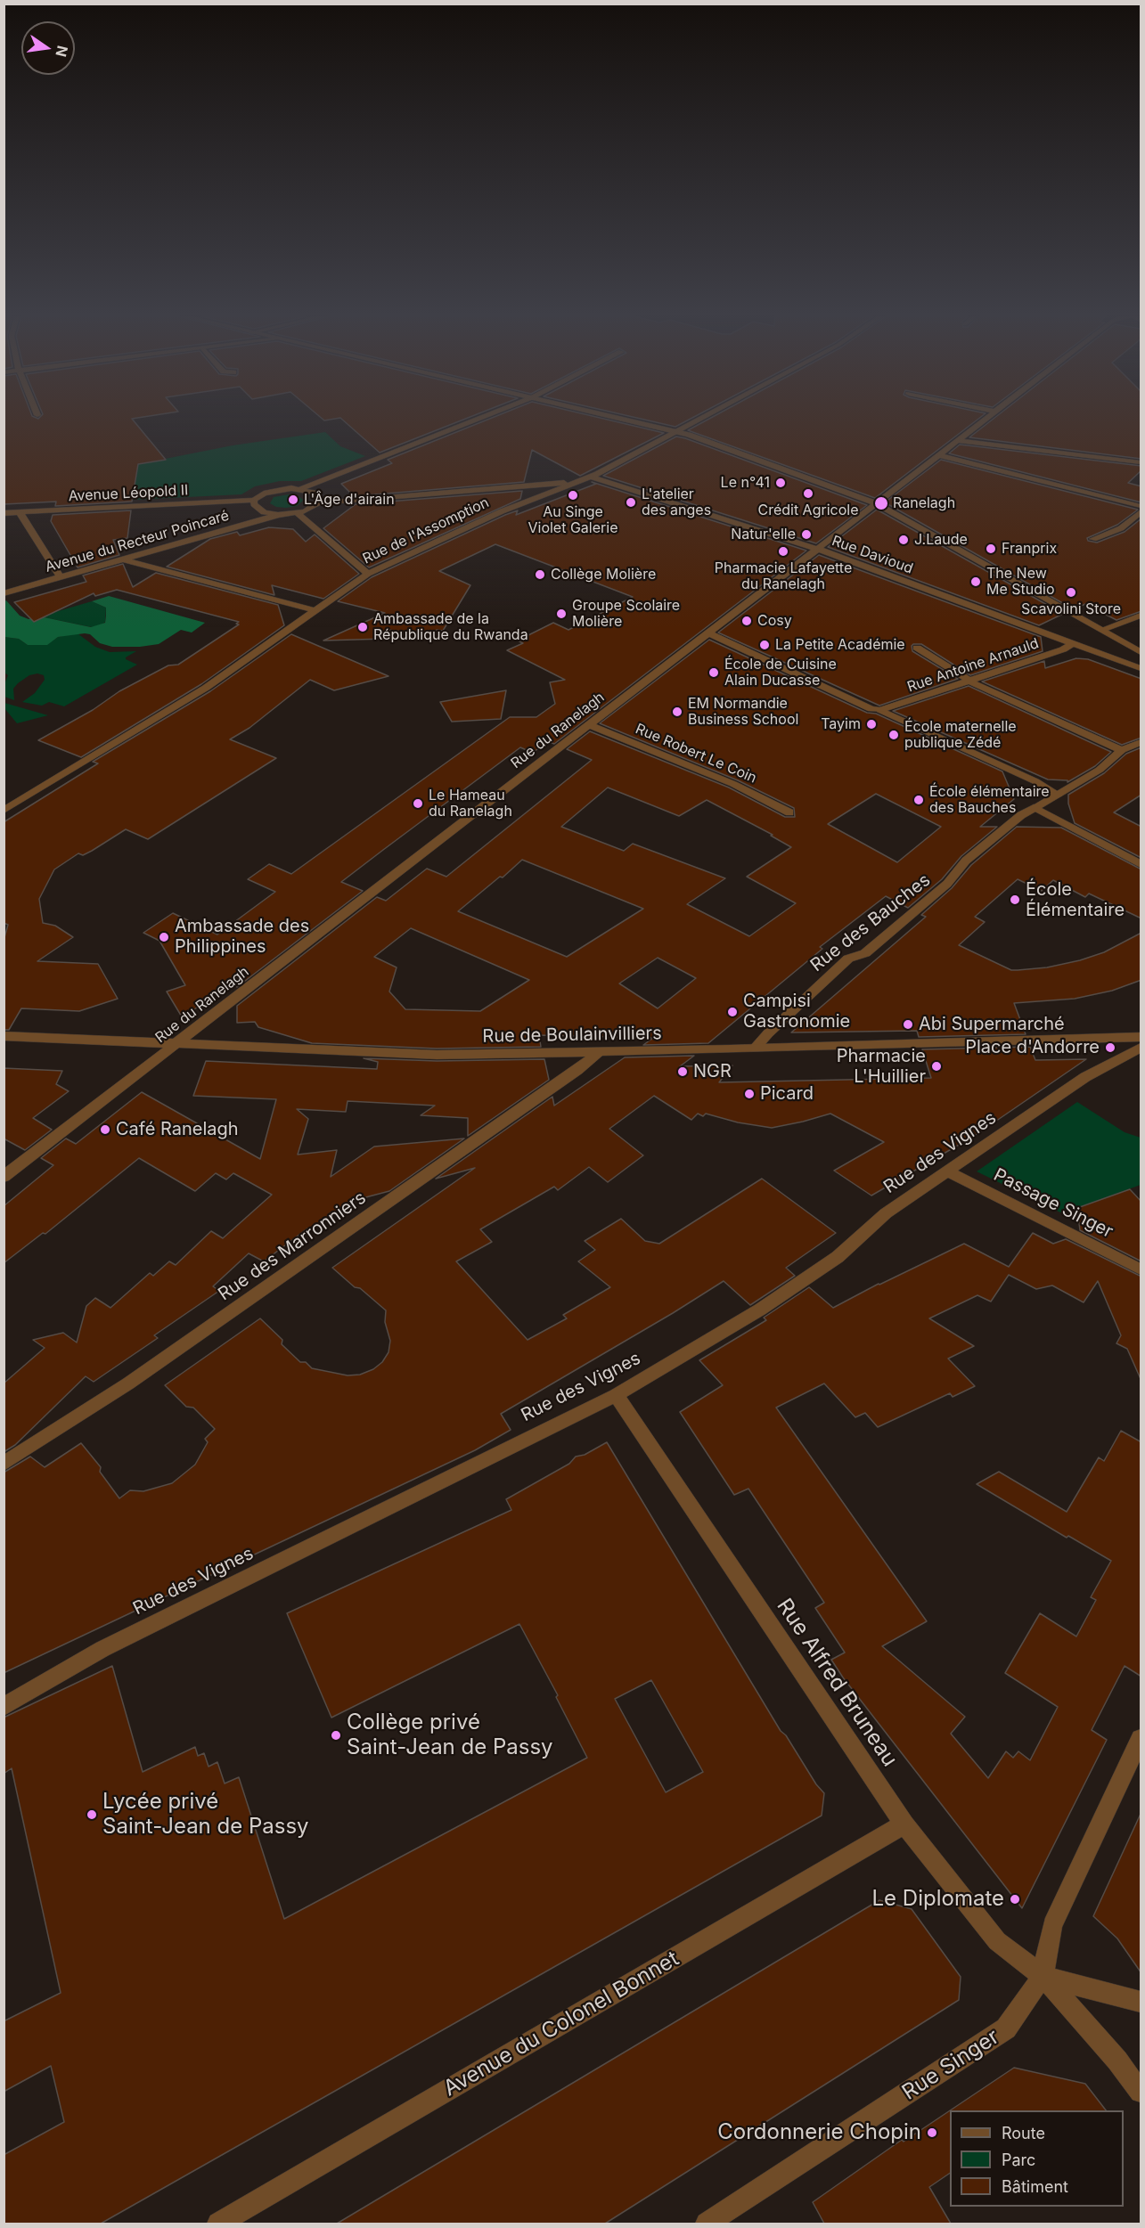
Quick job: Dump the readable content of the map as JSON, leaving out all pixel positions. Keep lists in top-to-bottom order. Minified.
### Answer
{"streets":{"street":["Avenue Léopold II","Rue de l'Assomption","Avenue du Recteur Poincaré","Rue Davioud","Rue Antoine Arnauld","Rue du Ranelagh","Rue Robert Le Coin","Rue des Bauches","Rue de Boulainvilliers","Rue des Vignes","Passage Singer","Rue des Marronniers","Rue Alfred Bruneau","Avenue du Colonel Bonnet","Rue Singer"]},"crossings":[["Rue de l'Assomption","Rue Davioud"],["Rue Davioud","Rue Antoine Arnauld"],["Rue Davioud","Rue du Ranelagh"],["Rue du Ranelagh","Rue Robert Le Coin"],["Rue du Ranelagh","Rue de Boulainvilliers"],["Rue des Bauches","Rue de Boulainvilliers"],["Rue de Boulainvilliers","Rue des Marronniers"],["Rue des Vignes","Passage Singer"],["Rue des Vignes","Rue Alfred Bruneau"],["Rue Alfred Bruneau","Avenue du Colonel Bonnet"],["Rue Alfred Bruneau","Rue Singer"]],"places":["Le n°41","Crédit Agricole","Au Singe Violet Galerie","L'Âge d'airain","L'atelier des anges","Ranelagh","Natur'elle","J.Laude","Franprix","Pharmacie Lafayette du Ranelagh","Collège Molière","The New Me Studio","Scavolini Store","Groupe Scolaire Molière","Cosy","Ambassade de la République du Rwanda","La Petite Académie","École de Cuisine Alain Ducasse","EM Normandie Business School","Tayim","École maternelle publique Zédé","École élémentaire des Bauches","Le Hameau du Ranelagh","École Élémentaire","Ambassade des Philippines","Campisi Gastronomie","Abi Supermarché","Place d'Andorre","Pharmacie L'Huillier","NGR","Picard","Café Ranelagh","Collège privé Saint-Jean de Passy","Lycée privé Saint-Jean de Passy","Le Diplomate","Cordonnerie Chopin"],"legend":["Route","Parc","Bâtiment"],"north":"right"}
